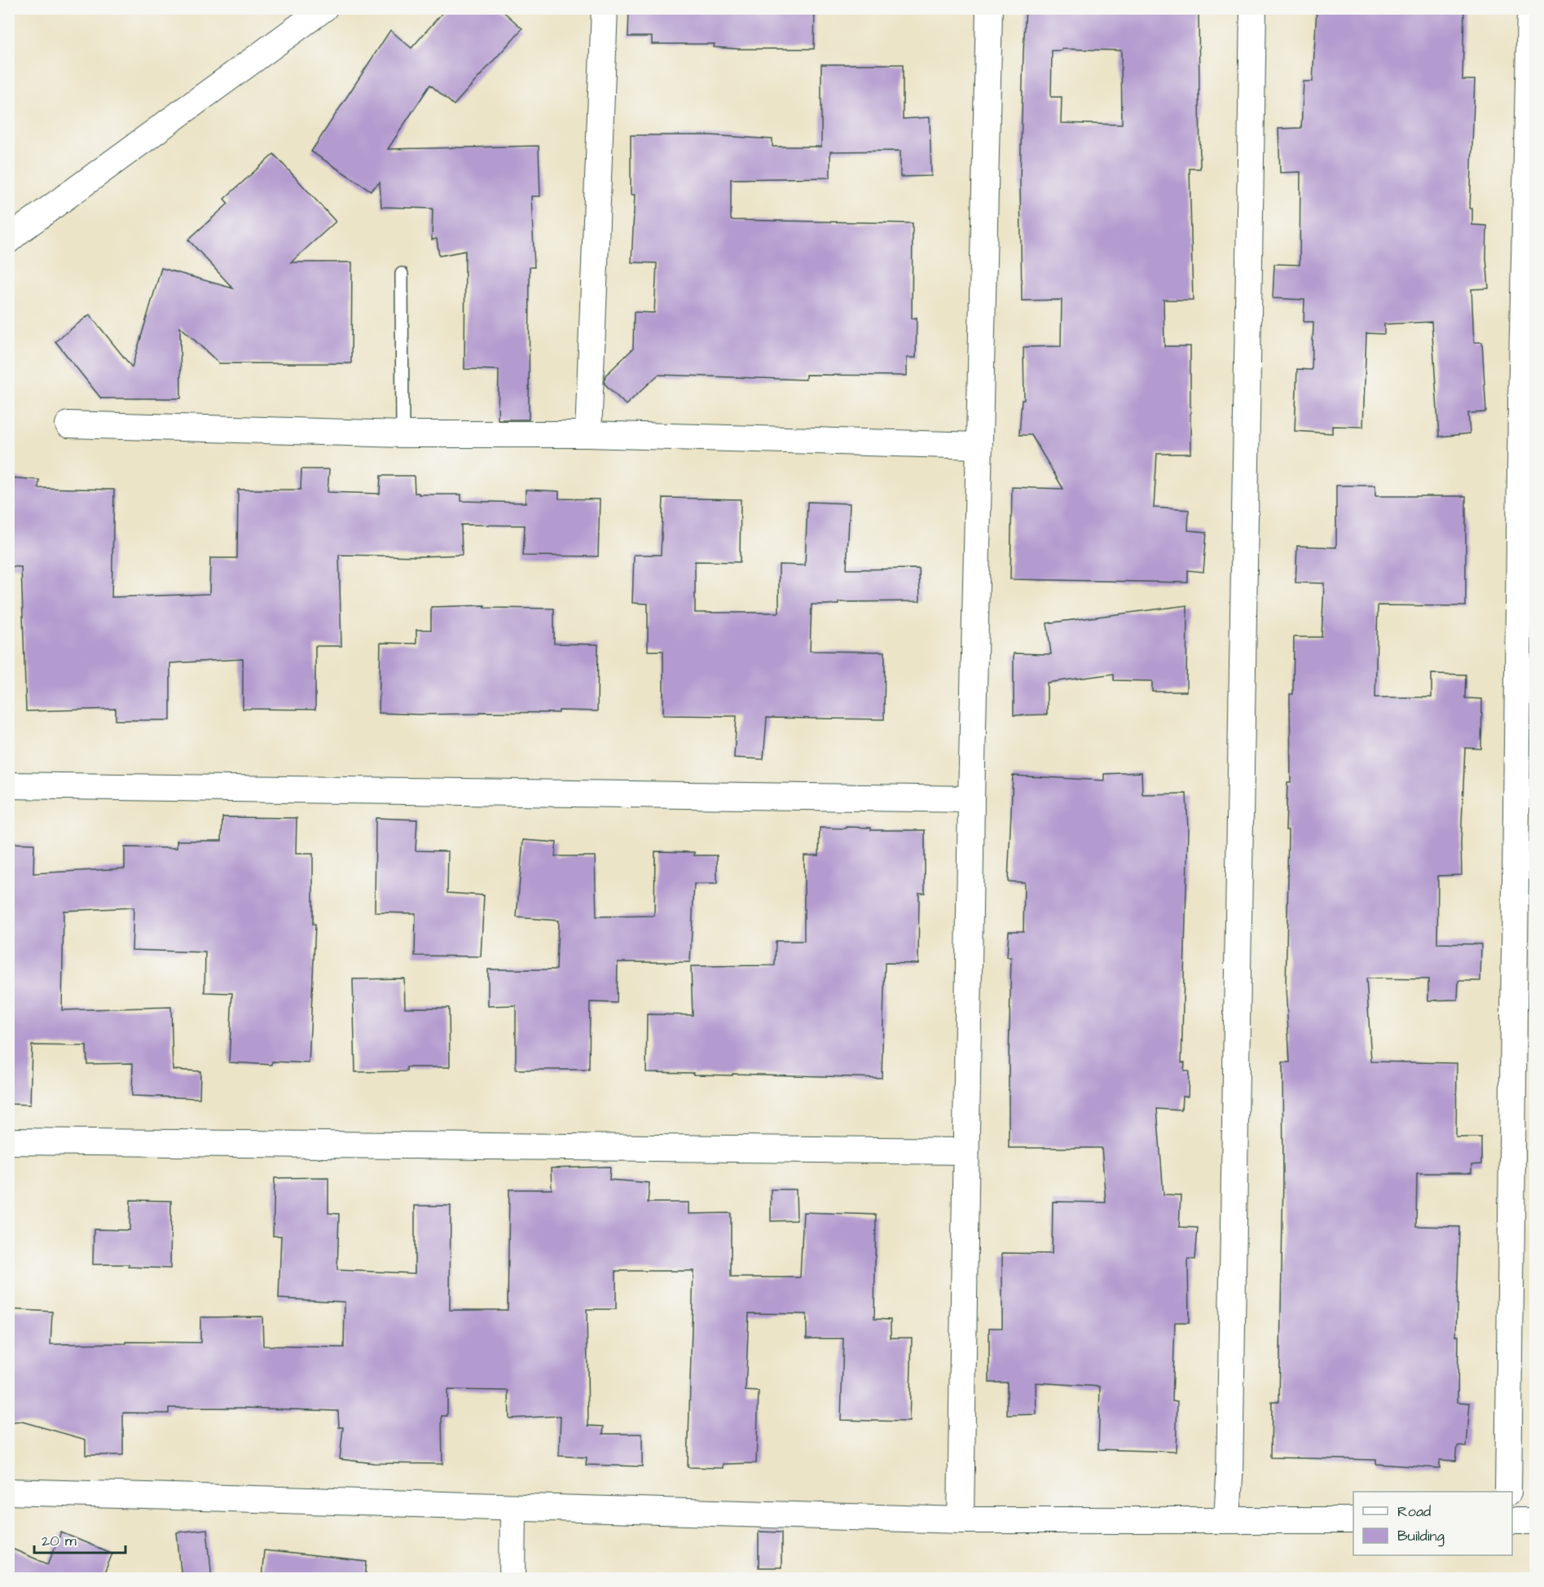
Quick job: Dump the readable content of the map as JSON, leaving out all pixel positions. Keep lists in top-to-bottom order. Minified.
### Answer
{"legend":["Road","Building"],"scale_bar":"20 m"}
